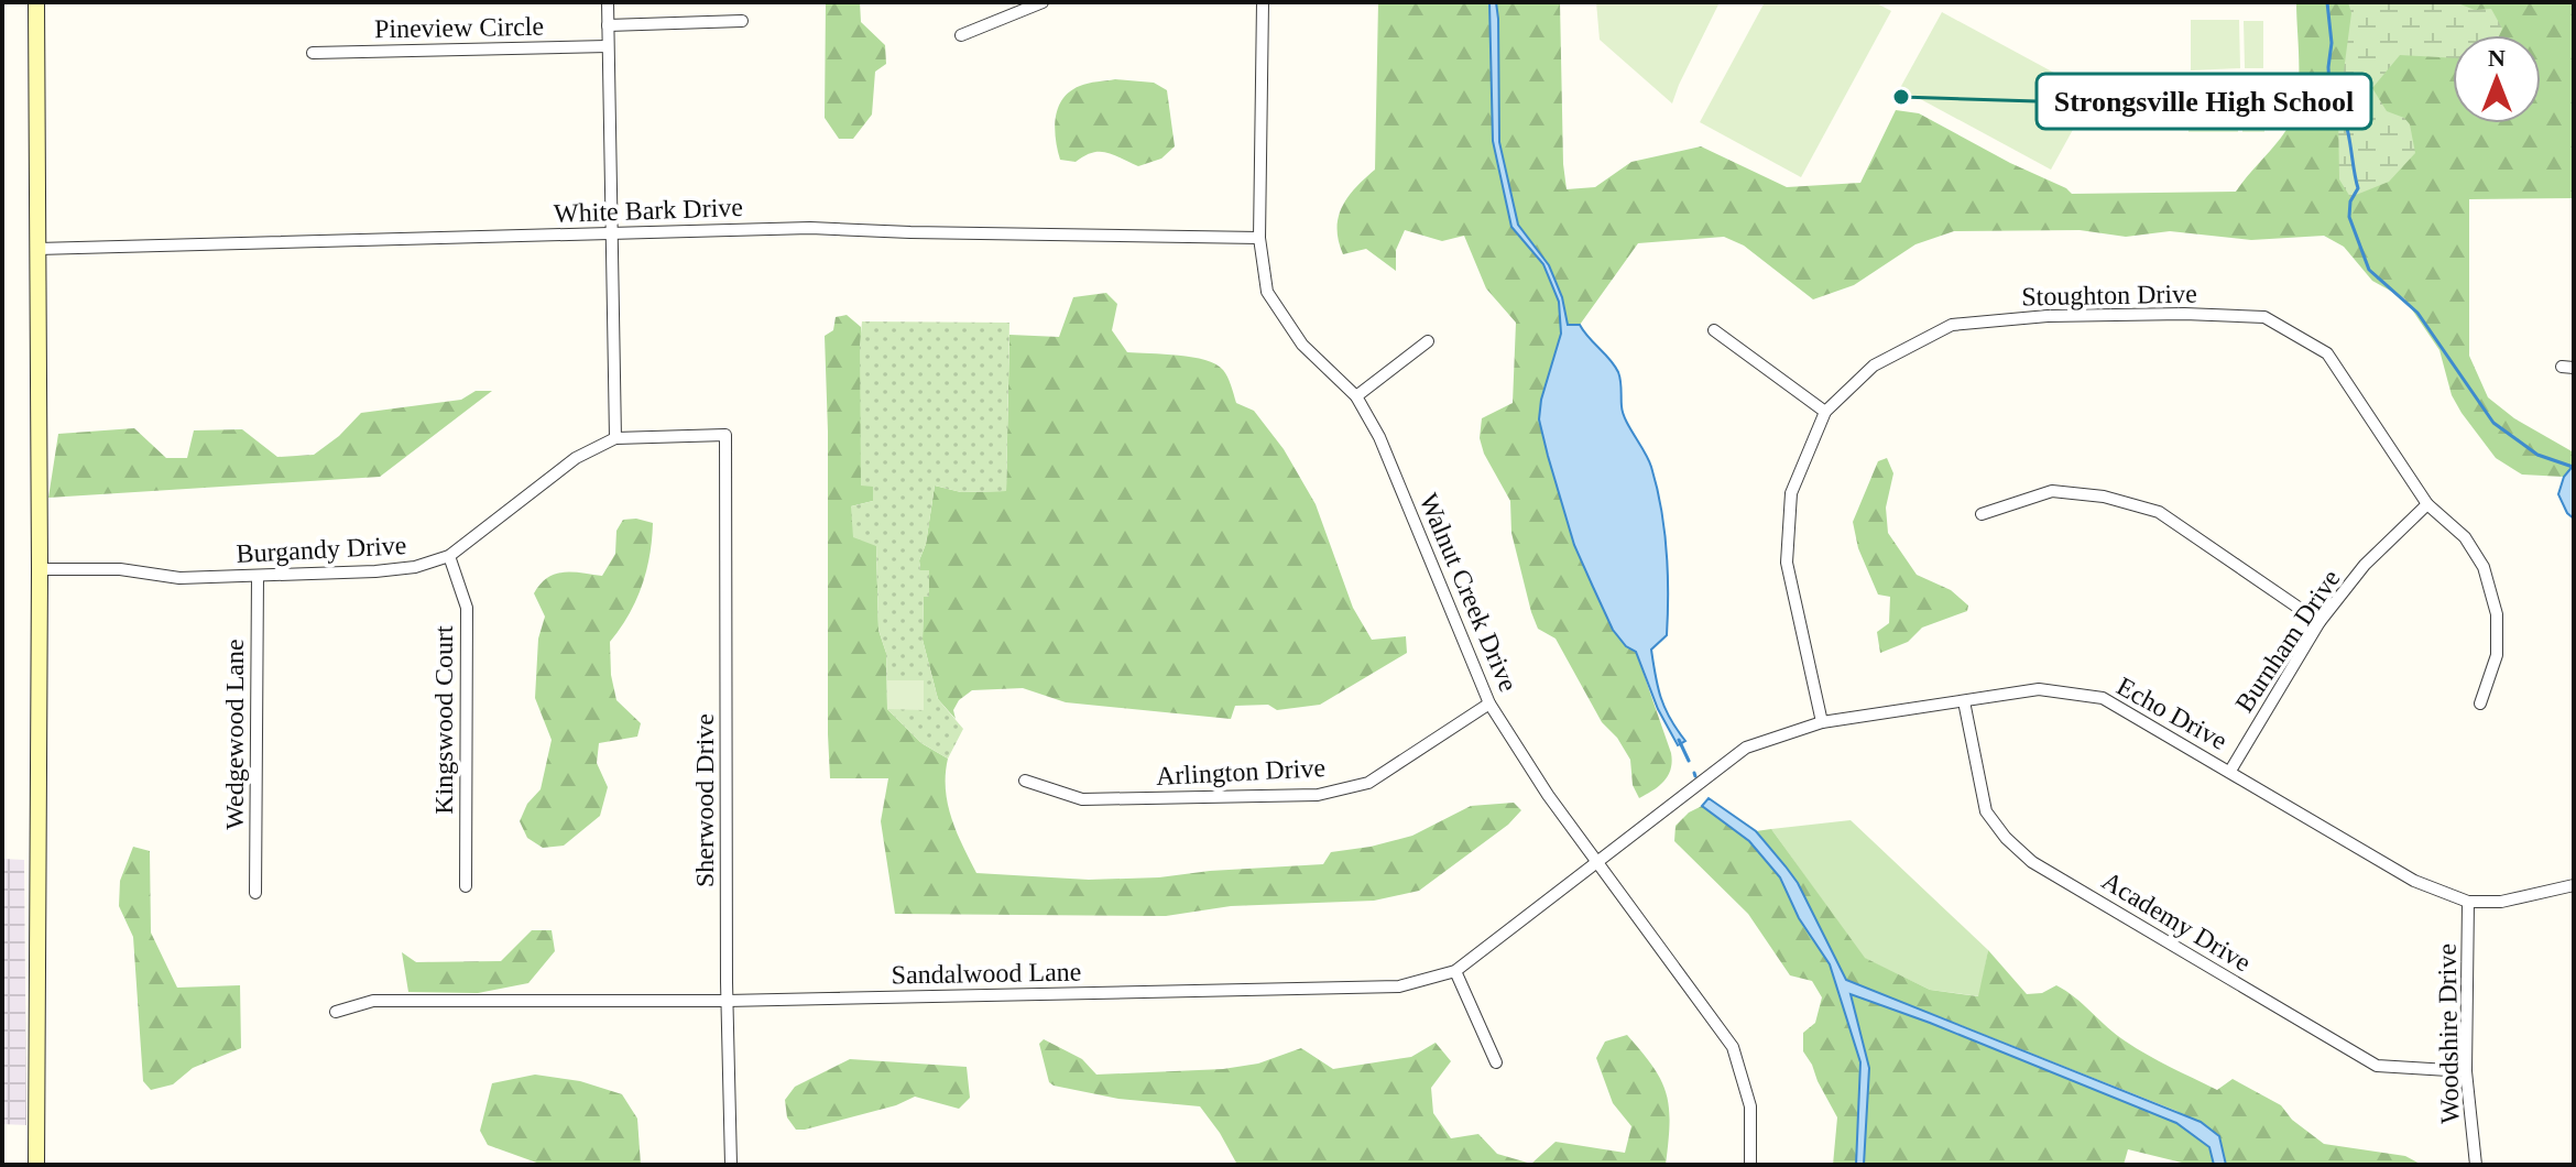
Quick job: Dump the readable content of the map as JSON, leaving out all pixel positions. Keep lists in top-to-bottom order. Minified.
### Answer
{"streets":{"street":["Pineview Circle","White Bark Drive","Stoughton Drive","Burgandy Drive","Walnut Creek Drive","Burnham Drive","Echo Drive","Kingswood Court","Wedgewood Lane","Arlington Drive","Sherwood Drive","Academy Drive","Sandalwood Lane","Woodshire Drive"]},"crossings":[["White Bark Drive","Walnut Creek Drive"],["Stoughton Drive","Burnham Drive"],["Stoughton Drive","Echo Drive"],["Burgandy Drive","Kingswood Court"],["Burgandy Drive","Wedgewood Lane"],["Burgandy Drive","Sherwood Drive"],["Walnut Creek Drive","Echo Drive"],["Walnut Creek Drive","Arlington Drive"],["Walnut Creek Drive","Sandalwood Lane"],["Burnham Drive","Echo Drive"],["Echo Drive","Academy Drive"],["Echo Drive","Sandalwood Lane"],["Echo Drive","Woodshire Drive"],["Sherwood Drive","Sandalwood Lane"],["Academy Drive","Woodshire Drive"]],"places":["Strongsville High School"],"north":"top"}
